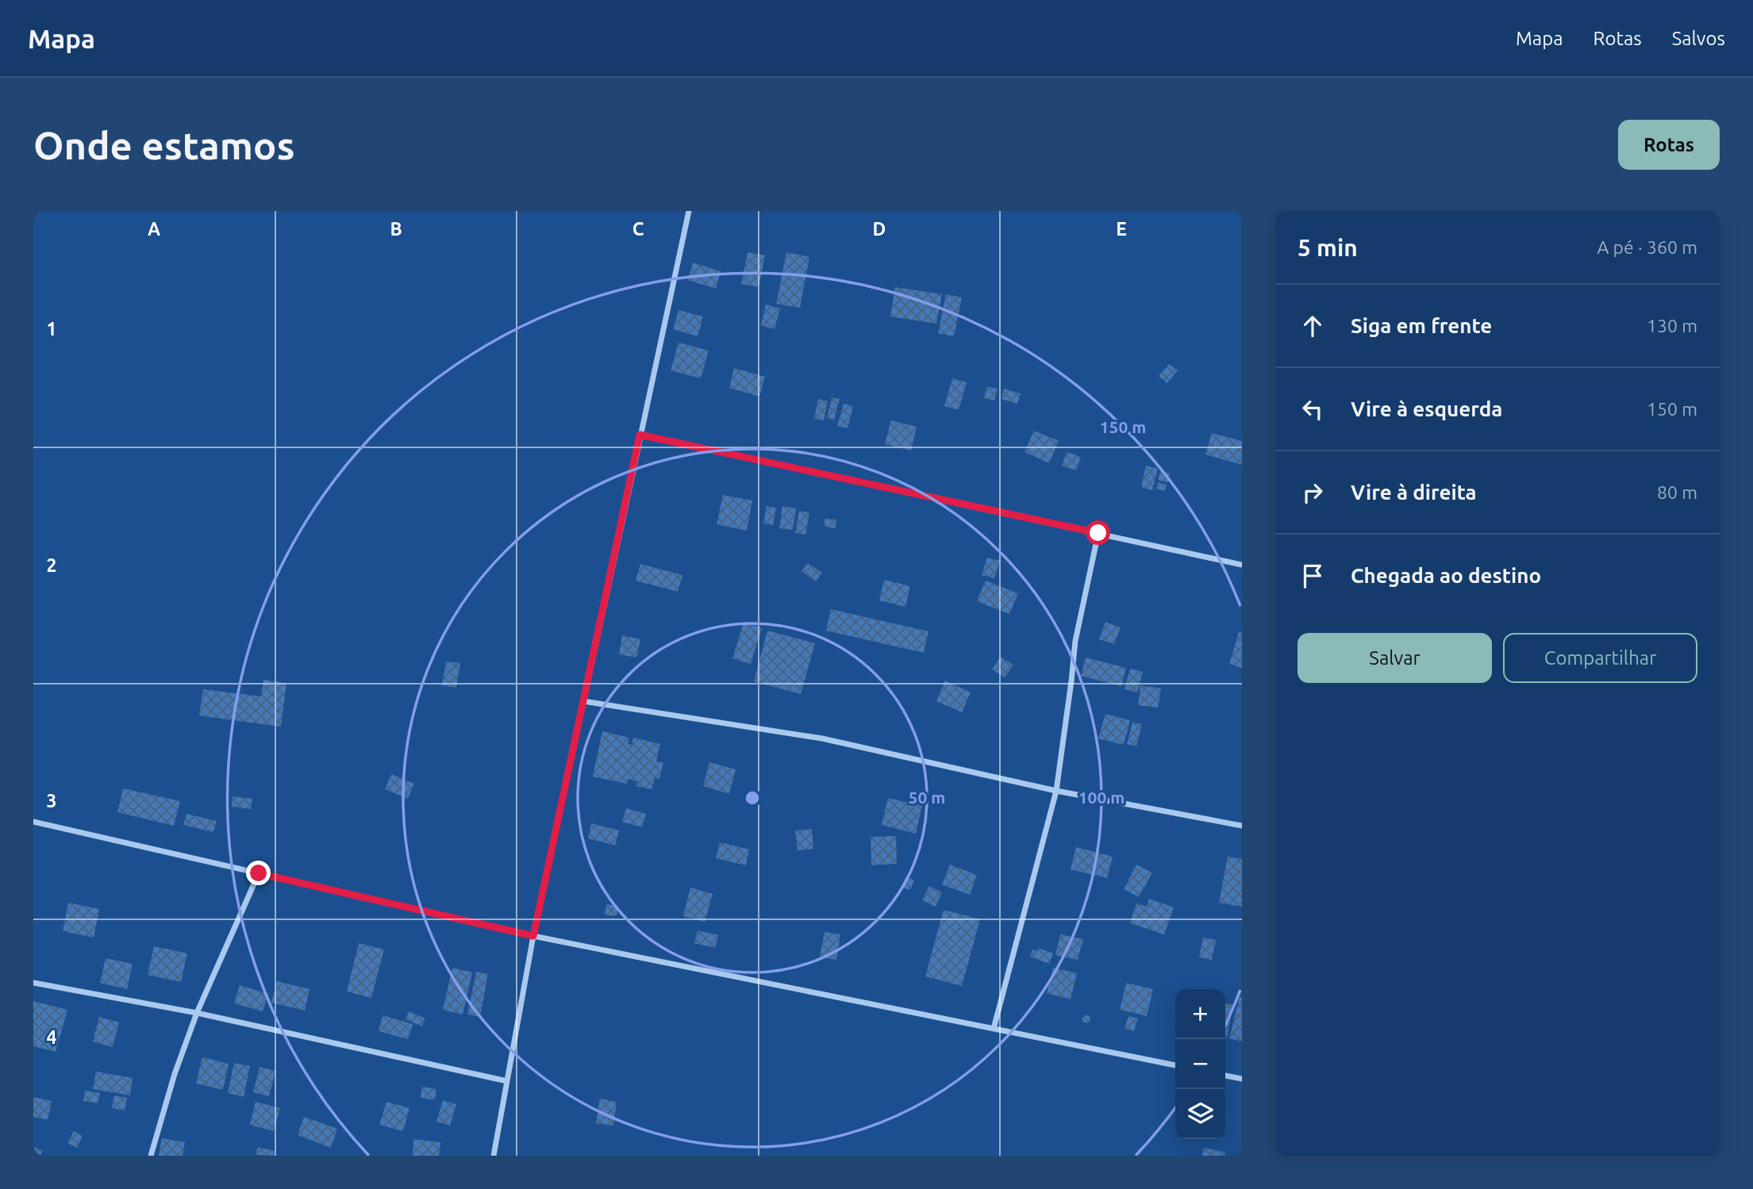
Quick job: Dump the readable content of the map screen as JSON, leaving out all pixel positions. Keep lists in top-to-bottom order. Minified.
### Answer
{"page":{"header":"Mapa","nav":["Mapa","Rotas","Salvos"],"buttons":["Rotas",["Salvar","Compartilhar"]],"title":"Onde estamos","heading":["5 min","A pé · 360 m"],"list":[["Siga em frente","130 m"],["Vire à esquerda","150 m"],["Vire à direita","80 m"],"Chegada ao destino"],"map_buttons":["+","−"]},"grid":{"columns":["A","B","C","D","E"],"rows":["1","2","3","4"]},"rings":["150 m","50 m","100 m"]}
